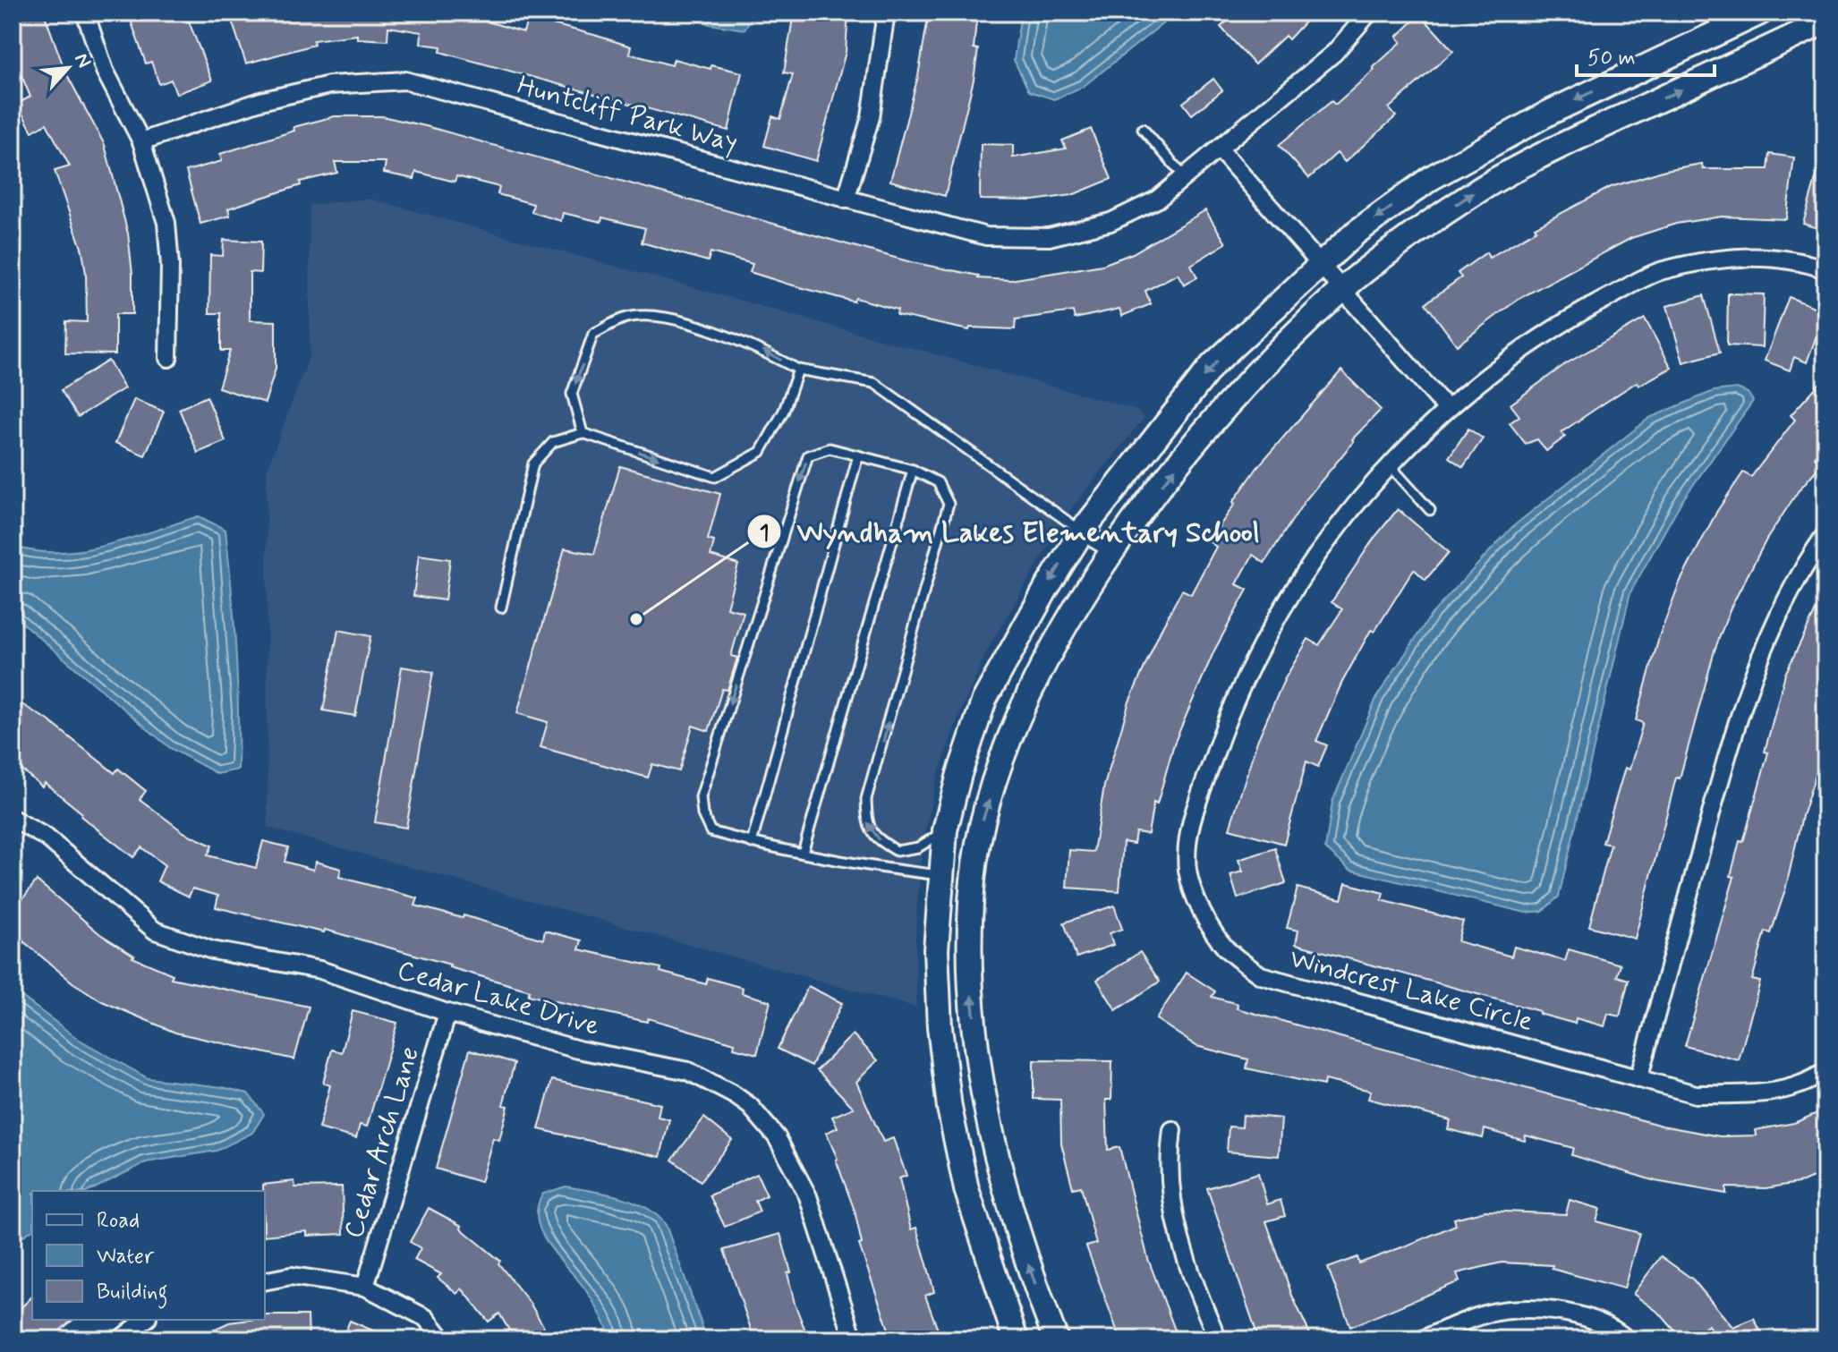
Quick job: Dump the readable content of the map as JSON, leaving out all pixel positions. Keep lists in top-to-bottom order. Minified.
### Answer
{"streets":{"street":["Huntcliff Park Way","Windcrest Lake Circle","Cedar Lake Drive","Cedar Arch Lane"]},"crossings":[["Cedar Lake Drive","Cedar Arch Lane"]],"places":["Wyndham Lakes Elementary School"],"legend":["Road","Water","Building"],"scale_bar":"50 m","north":"top right"}
